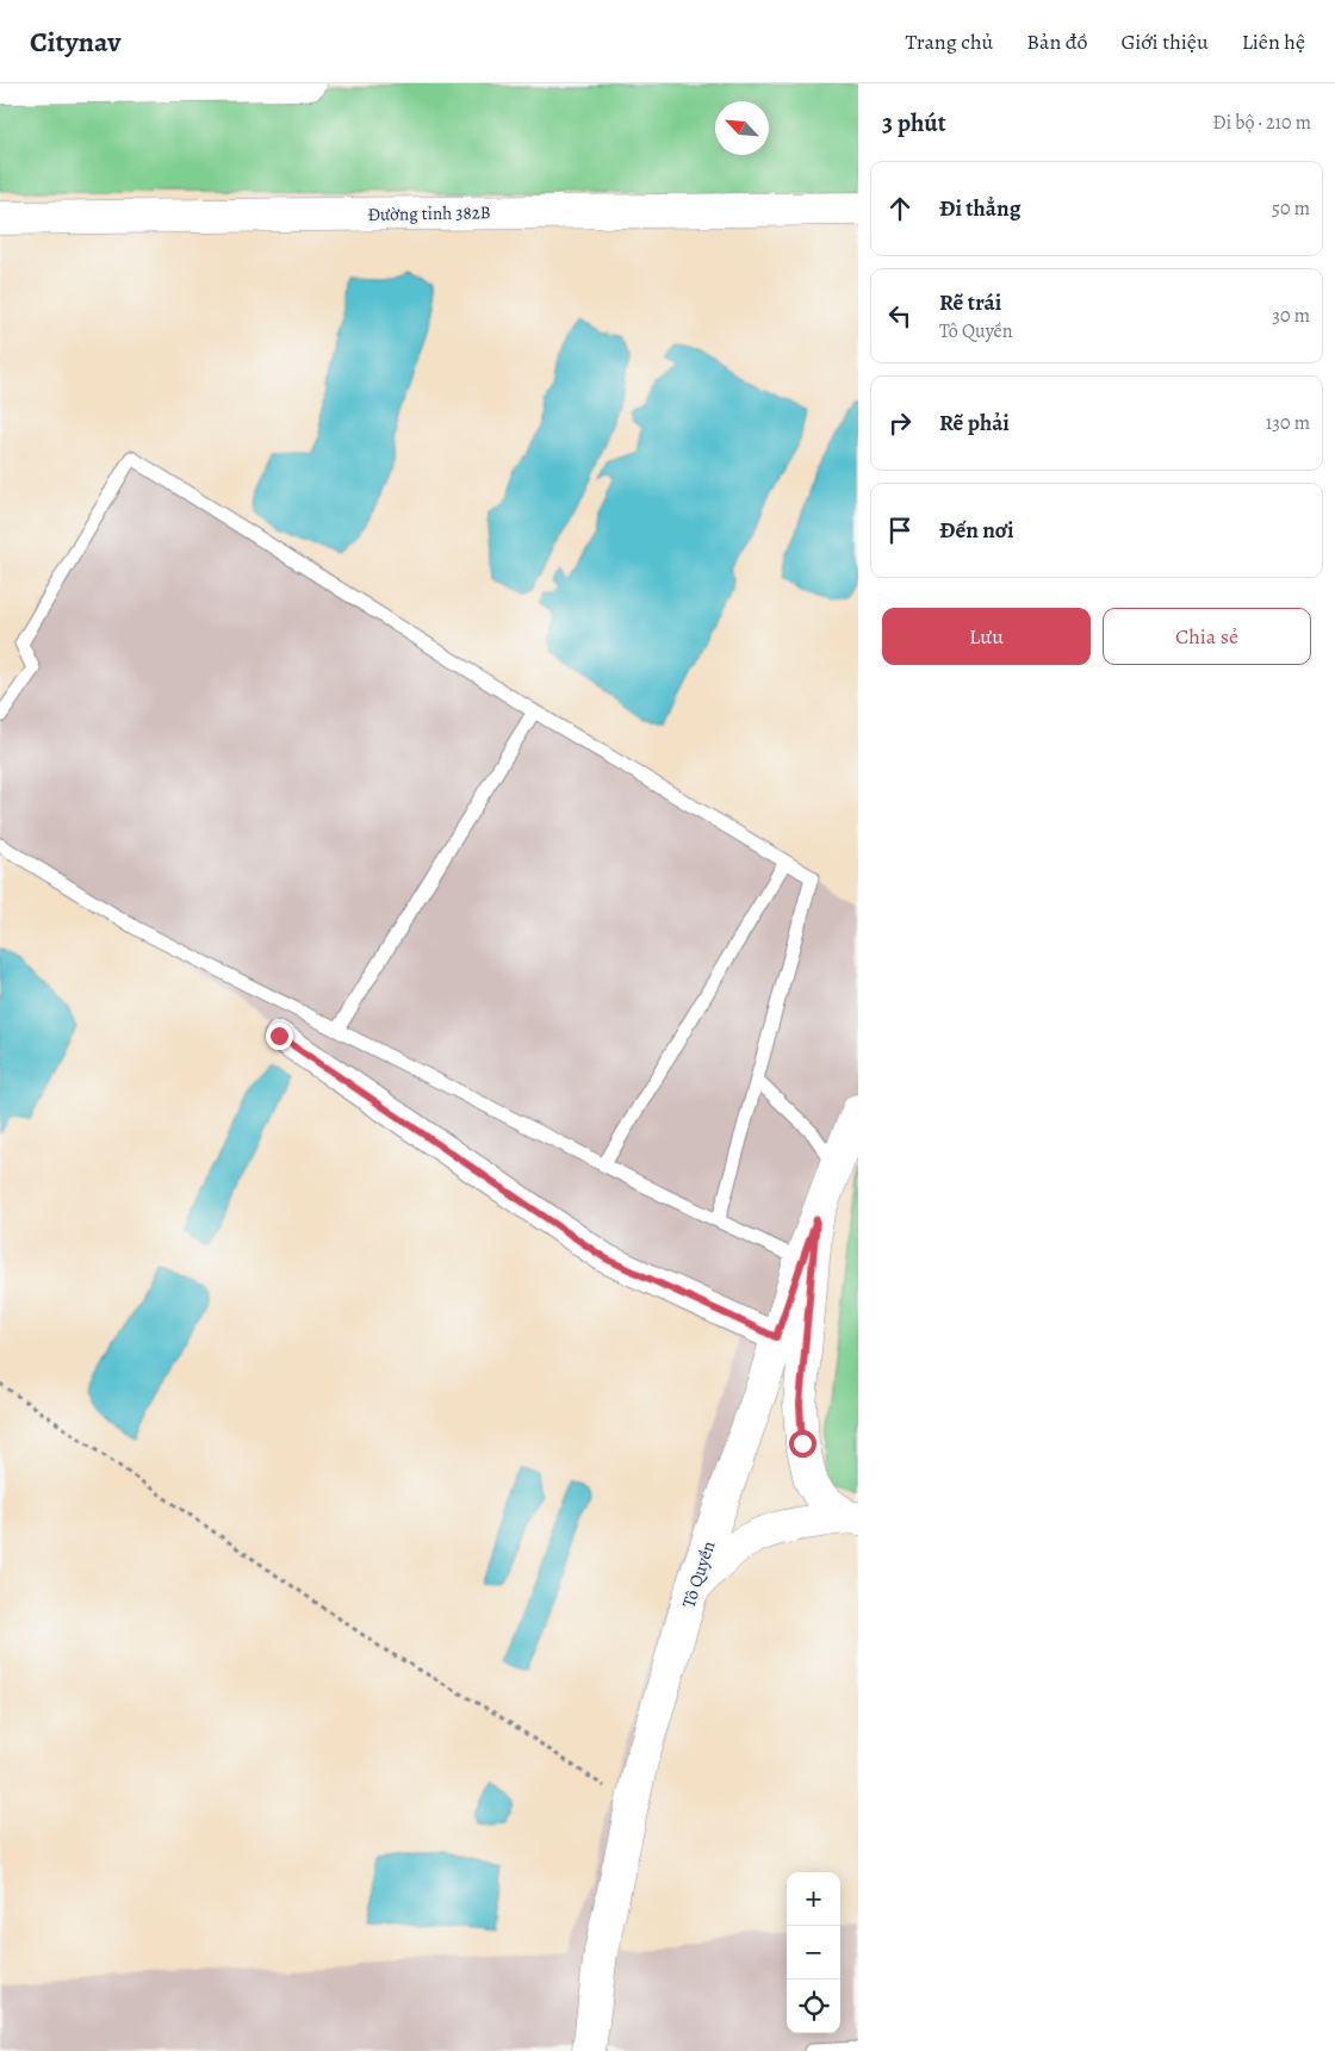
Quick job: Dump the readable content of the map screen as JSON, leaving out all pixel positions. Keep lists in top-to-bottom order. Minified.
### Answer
{"streets":{"main road":["Đường tỉnh 382B","Tô Quyền"]},"north":"top left","page":{"header":"Citynav","nav":["Trang chủ","Bản đồ","Giới thiệu","Liên hệ"],"heading":["3 phút","Đi bộ · 210 m"],"list":[["Đi thẳng","50 m"],["Rẽ trái","Tô Quyền","30 m"],["Rẽ phải","130 m"],"Đến nơi"],"buttons":["Lưu","Chia sẻ"],"map_buttons":["+","−"]}}
